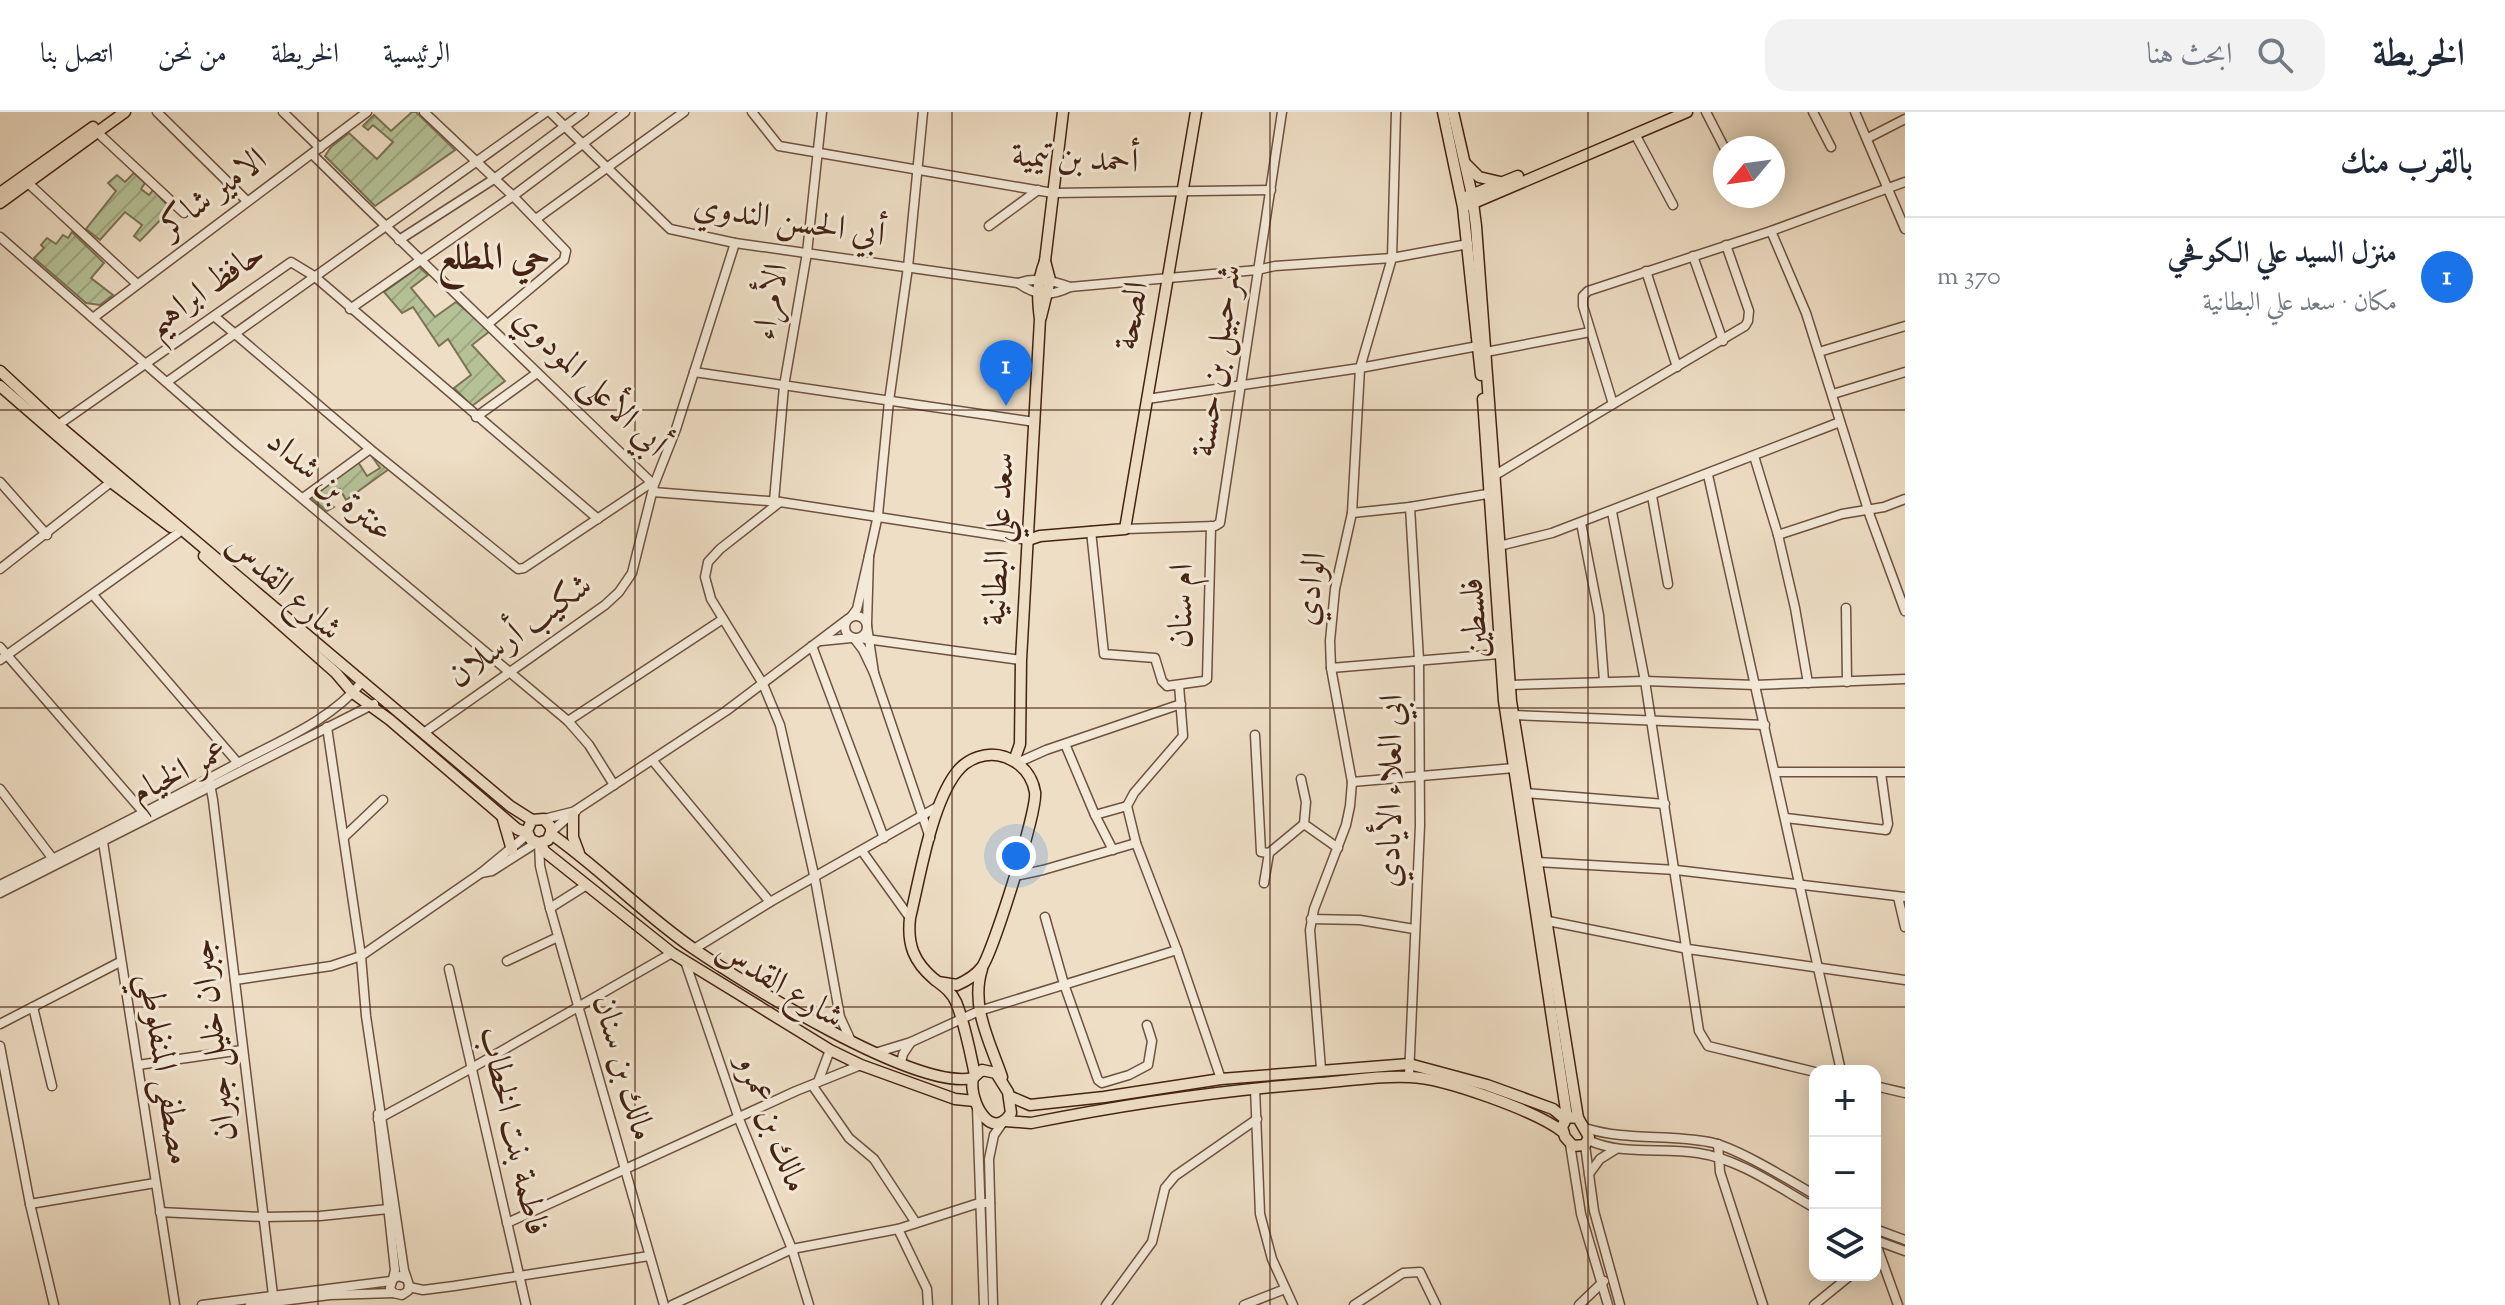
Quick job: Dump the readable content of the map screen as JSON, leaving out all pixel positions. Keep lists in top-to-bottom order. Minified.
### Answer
{"streets":{"main road":["الصحة","أبي الأعلى المودوي","سعد علي البطانية","شارع القدس","فلسطين"],"street":["أحمد بن تيمية","الامير شاكر","أبي الحسن الندوي","حافظ ابراهيم","الأمراء","شرحبيل بن حسنة","عنترة بن شداد","الوادي","ام سنان","شكيب أرسلان","عمر الخيام","ابي العلاء الأيادي","جبران خليل جبران","مالك بن سنان","مصطفى المنفلوطي","مالك بن عمرو","فاطمة بنت الخطاب"]},"crossings":[["أحمد بن تيمية","الأمراء"],["أحمد بن تيمية","الصحة"],["أحمد بن تيمية","شرحبيل بن حسنة"],["أحمد بن تيمية","سعد علي البطانية"],["الامير شاكر","أبي الأعلى المودوي"],["الامير شاكر","عنترة بن شداد"],["أبي الحسن الندوي","الأمراء"],["أبي الحسن الندوي","الصحة"],["أبي الحسن الندوي","شرحبيل بن حسنة"],["أبي الحسن الندوي","سعد علي البطانية"],["أبي الحسن الندوي","الوادي"],["أبي الحسن الندوي","فلسطين"],["أبي الحسن الندوي","شكيب أرسلان"],["حافظ ابراهيم","عنترة بن شداد"],["الأمراء","أبي الأعلى المودوي"],["الصحة","أبي الأعلى المودوي"],["شرحبيل بن حسنة","ام سنان"],["أبي الأعلى المودوي","سعد علي البطانية"],["أبي الأعلى المودوي","ام سنان"],["أبي الأعلى المودوي","شكيب أرسلان"],["عنترة بن شداد","شكيب أرسلان"],["شارع القدس","عمر الخيام"],["شارع القدس","مالك بن سنان"],["شارع القدس","مالك بن عمرو"],["عمر الخيام","جبران خليل جبران"],["عمر الخيام","مصطفى المنفلوطي"]],"districts":["حي المطلع"],"north":"bottom left","page":{"header":"الخريطة","search":"ابحث هنا","nav":["الرئيسية","الخريطة","من نحن","اتصل بنا"],"heading":"بالقرب منك","list":[{"mark":"1","name":"منزل السيد علي الكوفحي","note":"مكان · سعد علي البطانية","value":"370 m"}],"pins":"1","map_buttons":["+","−"]}}
